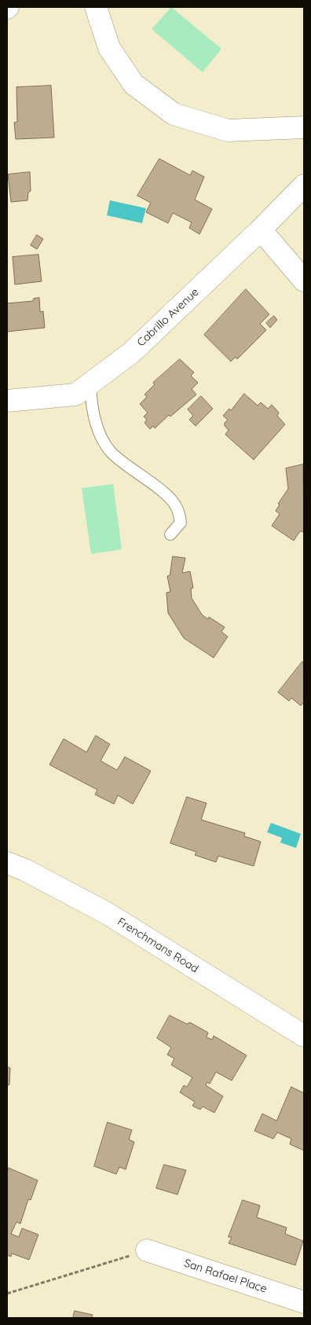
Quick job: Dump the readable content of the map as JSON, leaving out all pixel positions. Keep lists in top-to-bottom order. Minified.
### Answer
{"streets":{"street":["Cabrillo Avenue","Frenchmans Road","San Rafael Place"]}}
